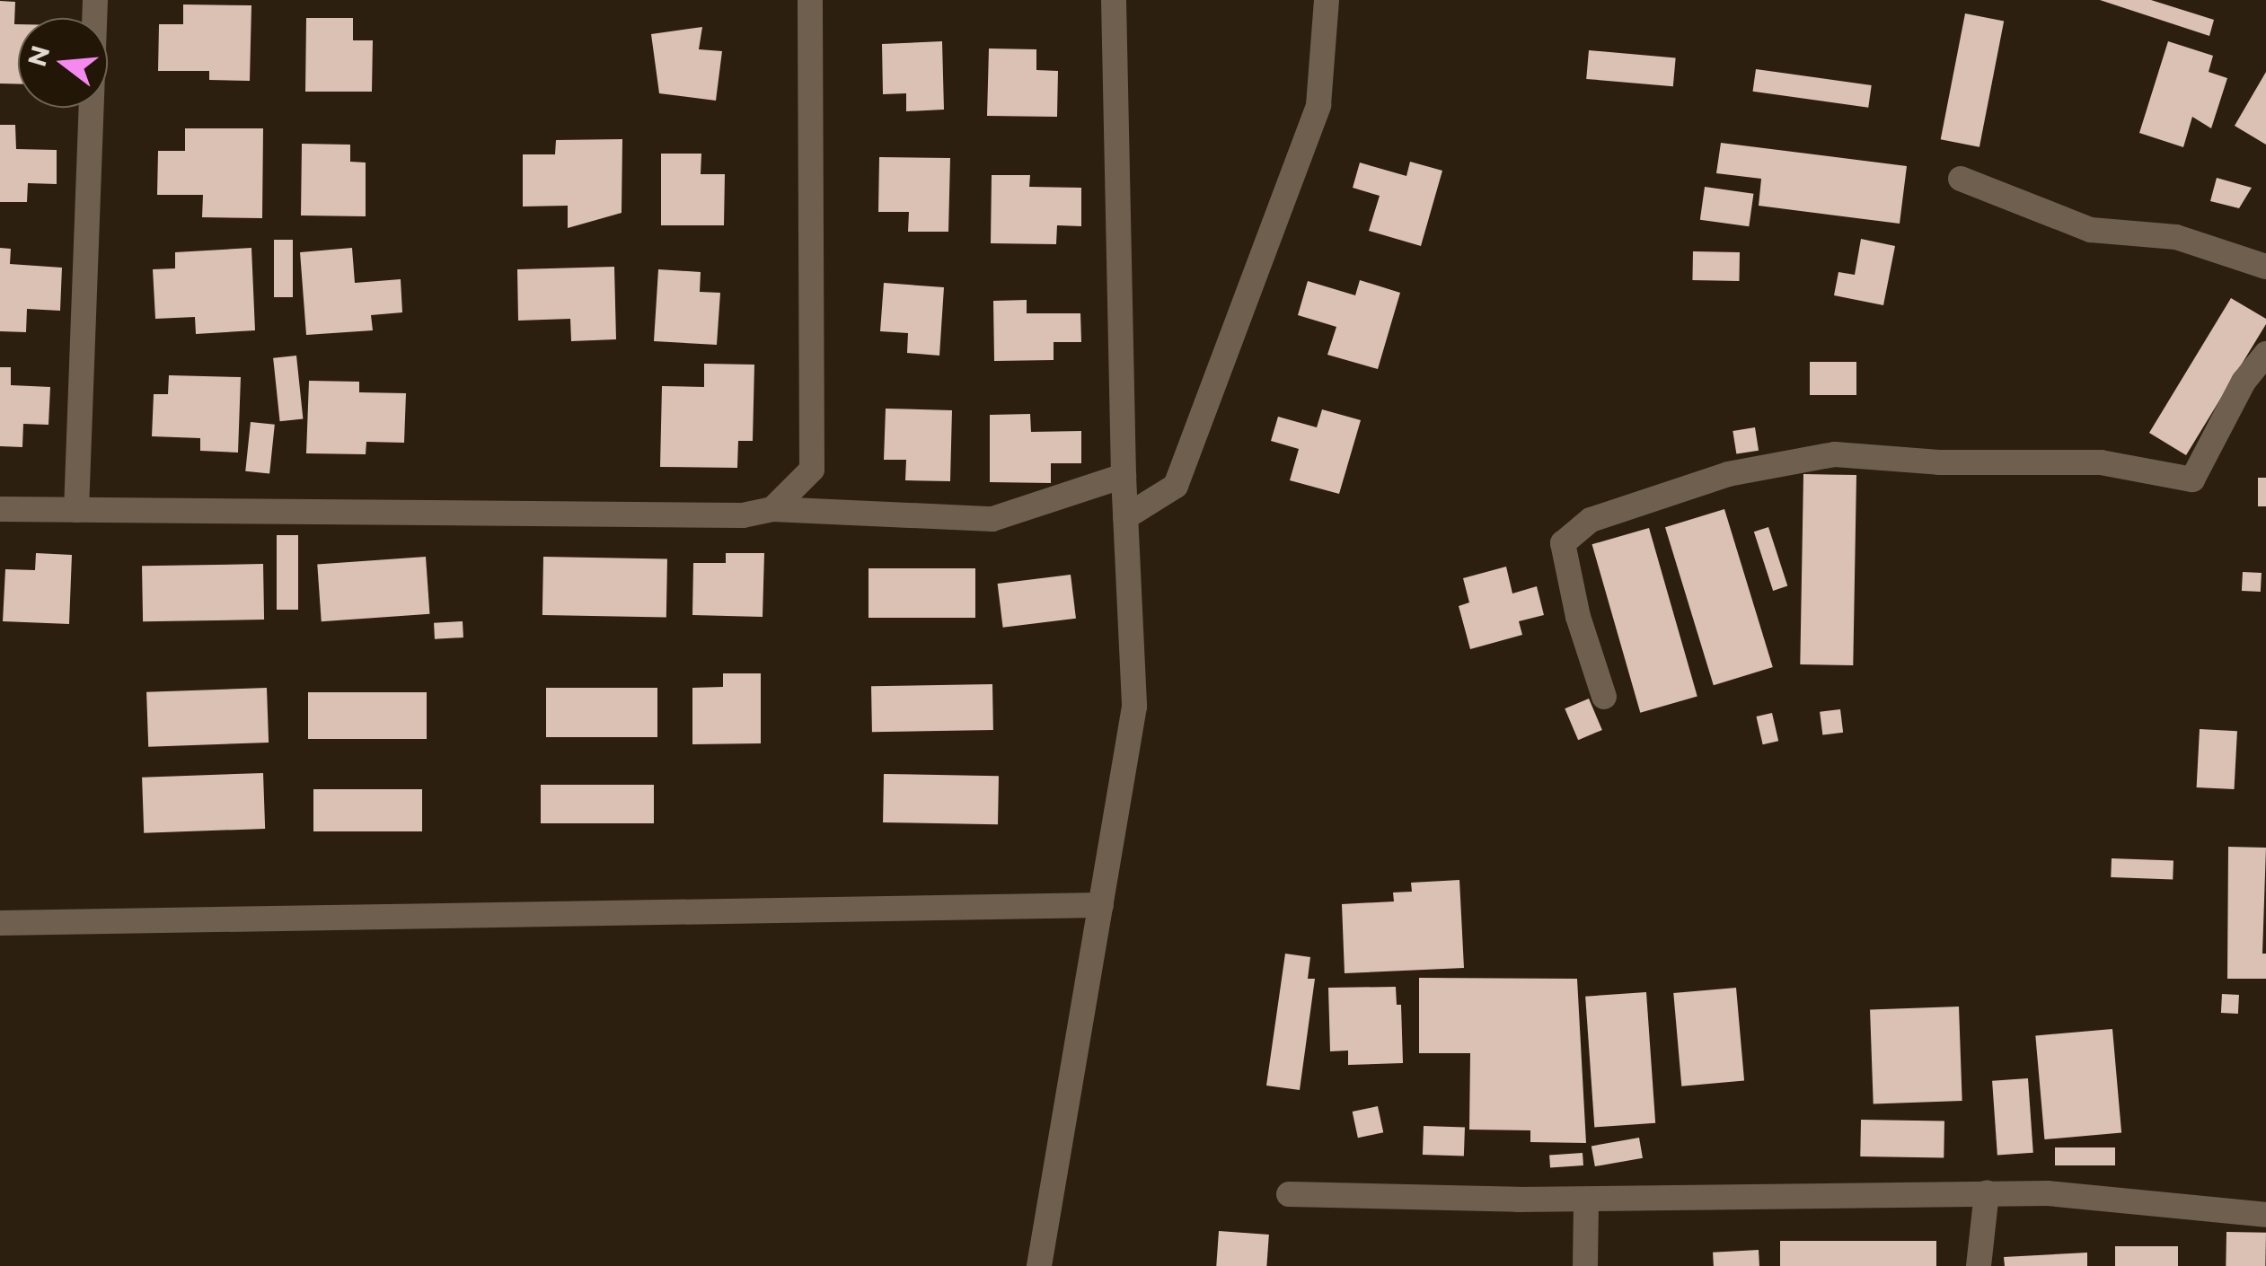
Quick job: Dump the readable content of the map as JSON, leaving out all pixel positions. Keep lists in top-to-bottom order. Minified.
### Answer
{"north":"left"}
